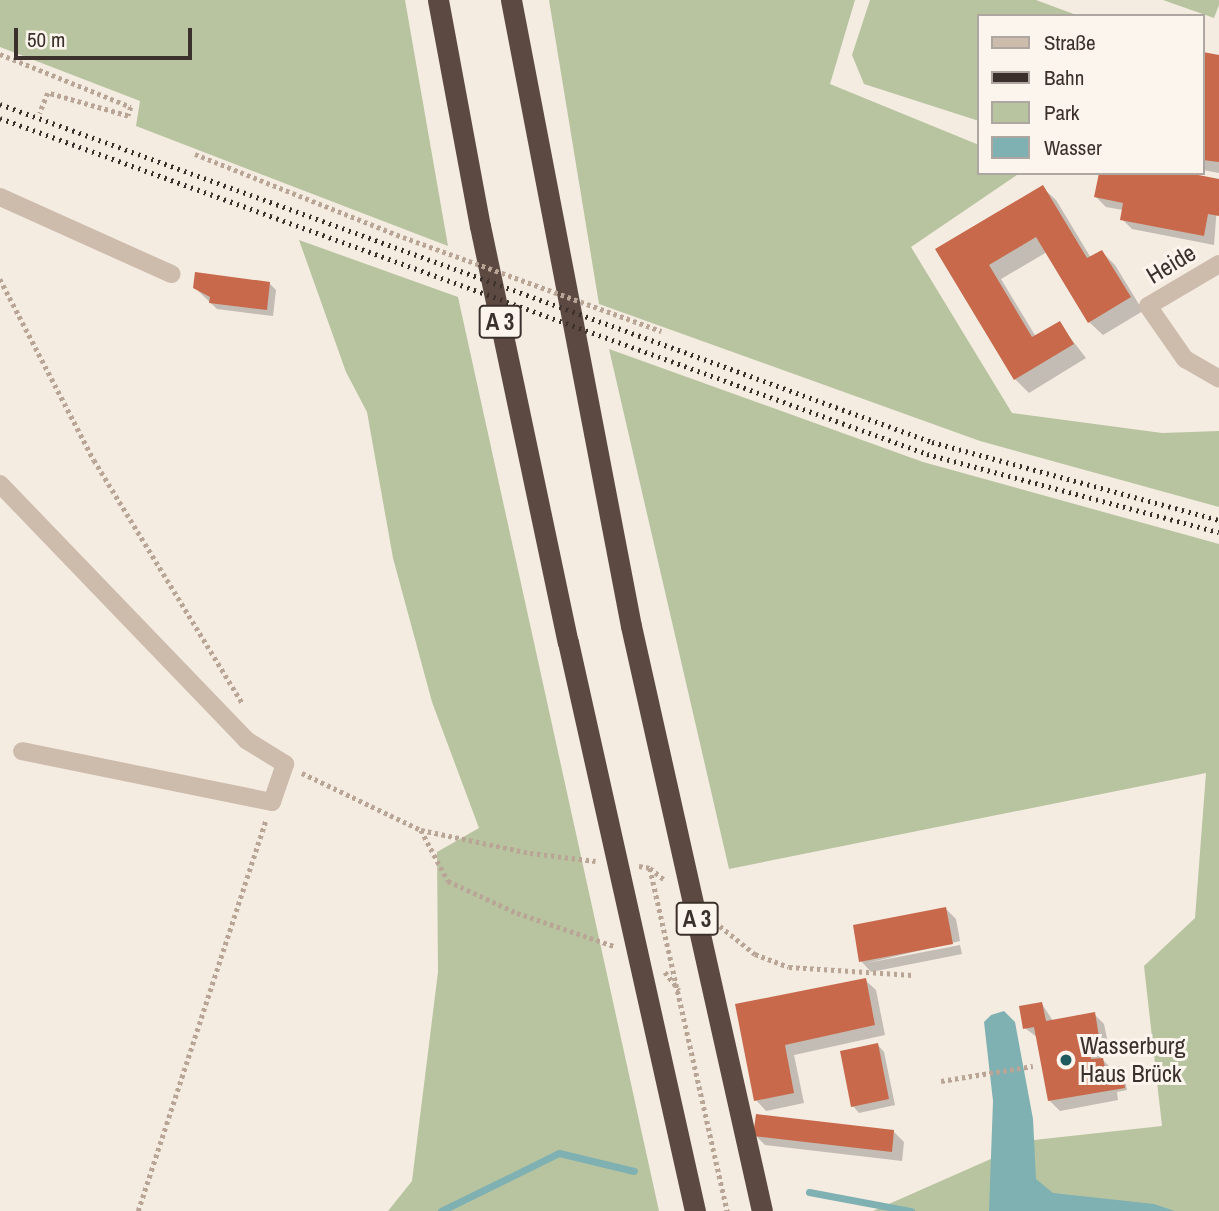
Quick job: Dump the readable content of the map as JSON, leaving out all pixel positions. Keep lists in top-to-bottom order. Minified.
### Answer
{"streets":{"highway":["A 3"],"lane":["Heide"]},"places":["Wasserburg Haus Brück"],"legend":["Straße","Bahn","Park","Wasser"],"scale_bar":"50 m"}
